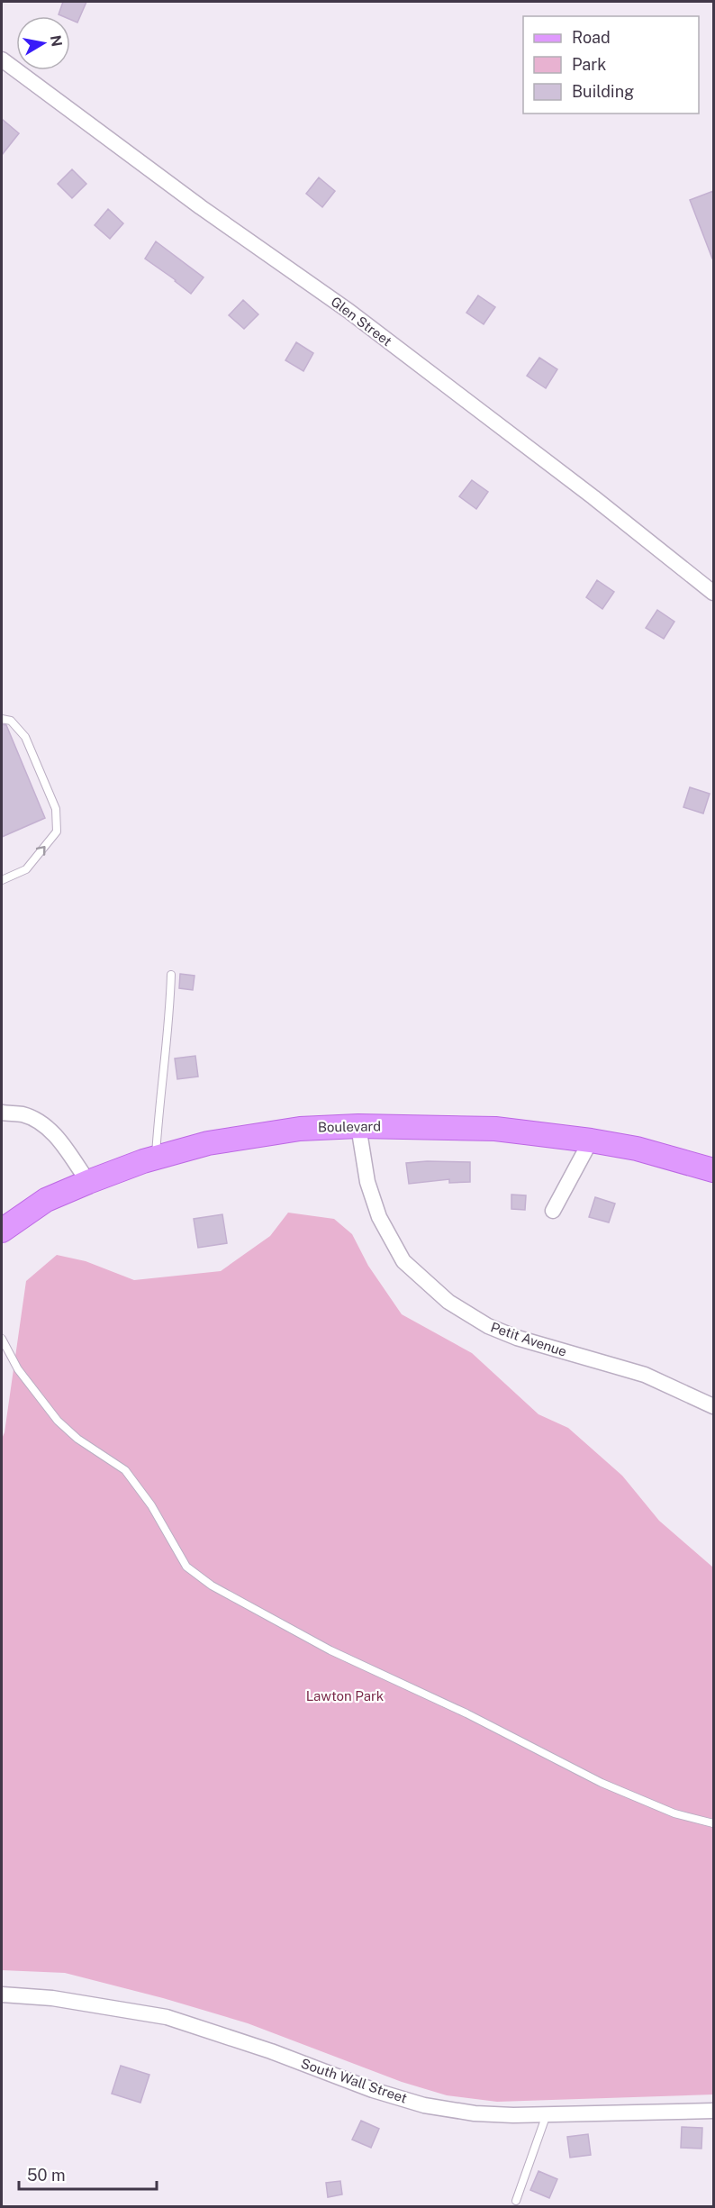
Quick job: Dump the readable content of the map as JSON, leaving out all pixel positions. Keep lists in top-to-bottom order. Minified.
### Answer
{"streets":{"main road":["Boulevard"],"street":["Glen Street","Petit Avenue","South Wall Street"]},"crossings":[["Boulevard","Petit Avenue"]],"parks":["Lawton Park"],"legend":["Road","Park","Building"],"scale_bar":"50 m","north":"right"}
